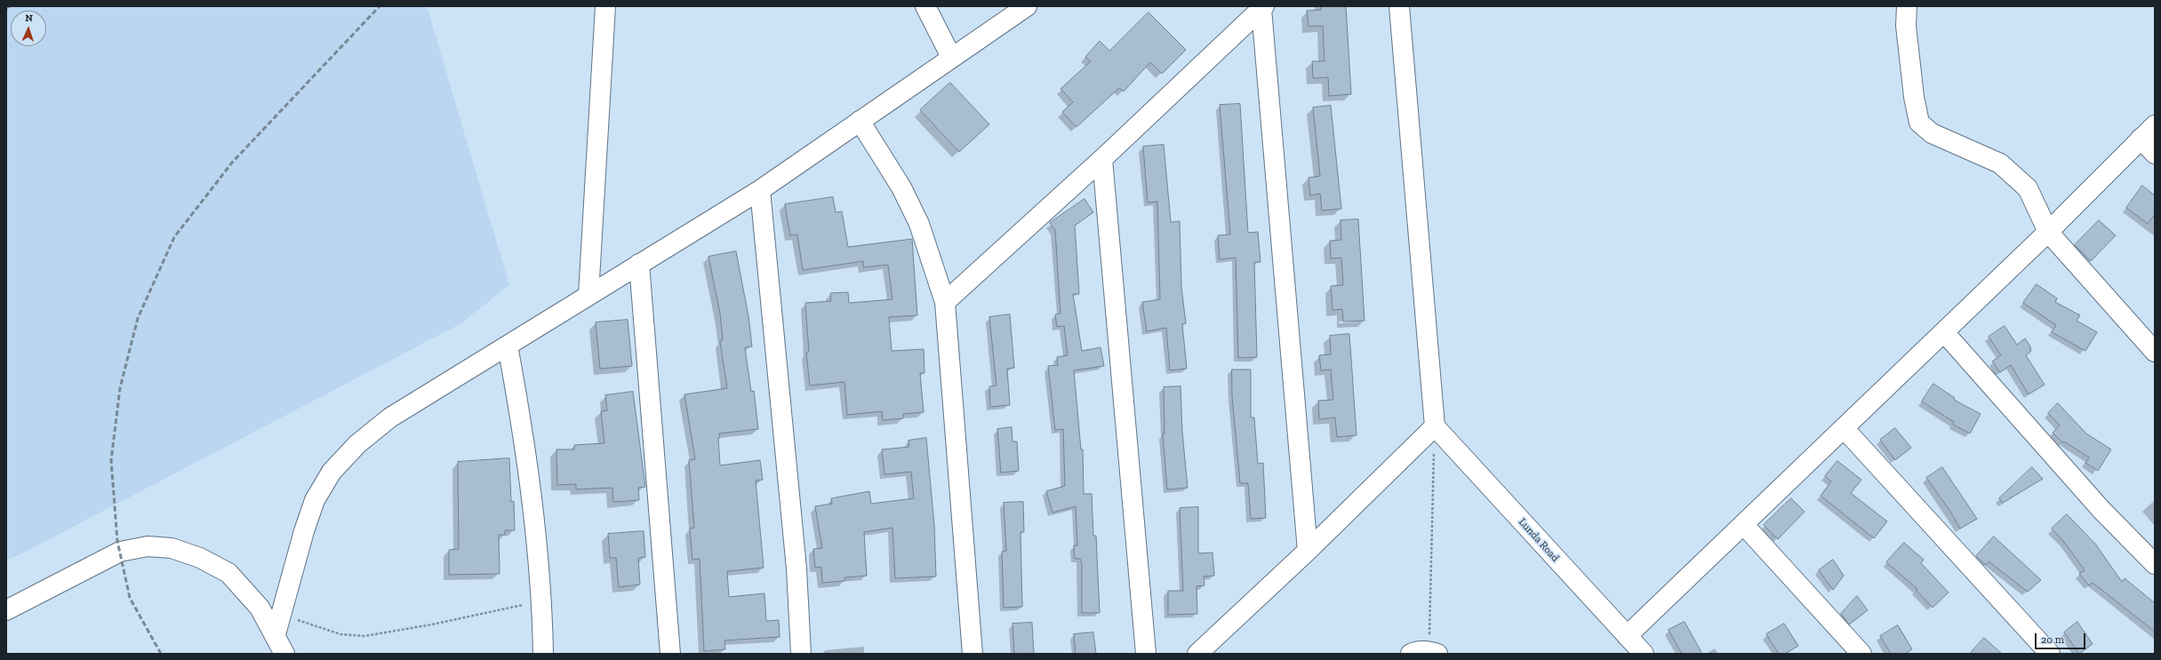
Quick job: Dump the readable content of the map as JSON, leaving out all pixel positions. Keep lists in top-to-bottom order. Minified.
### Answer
{"streets":{"street":["Lunda Road"]},"scale_bar":"20 m","north":"top"}
